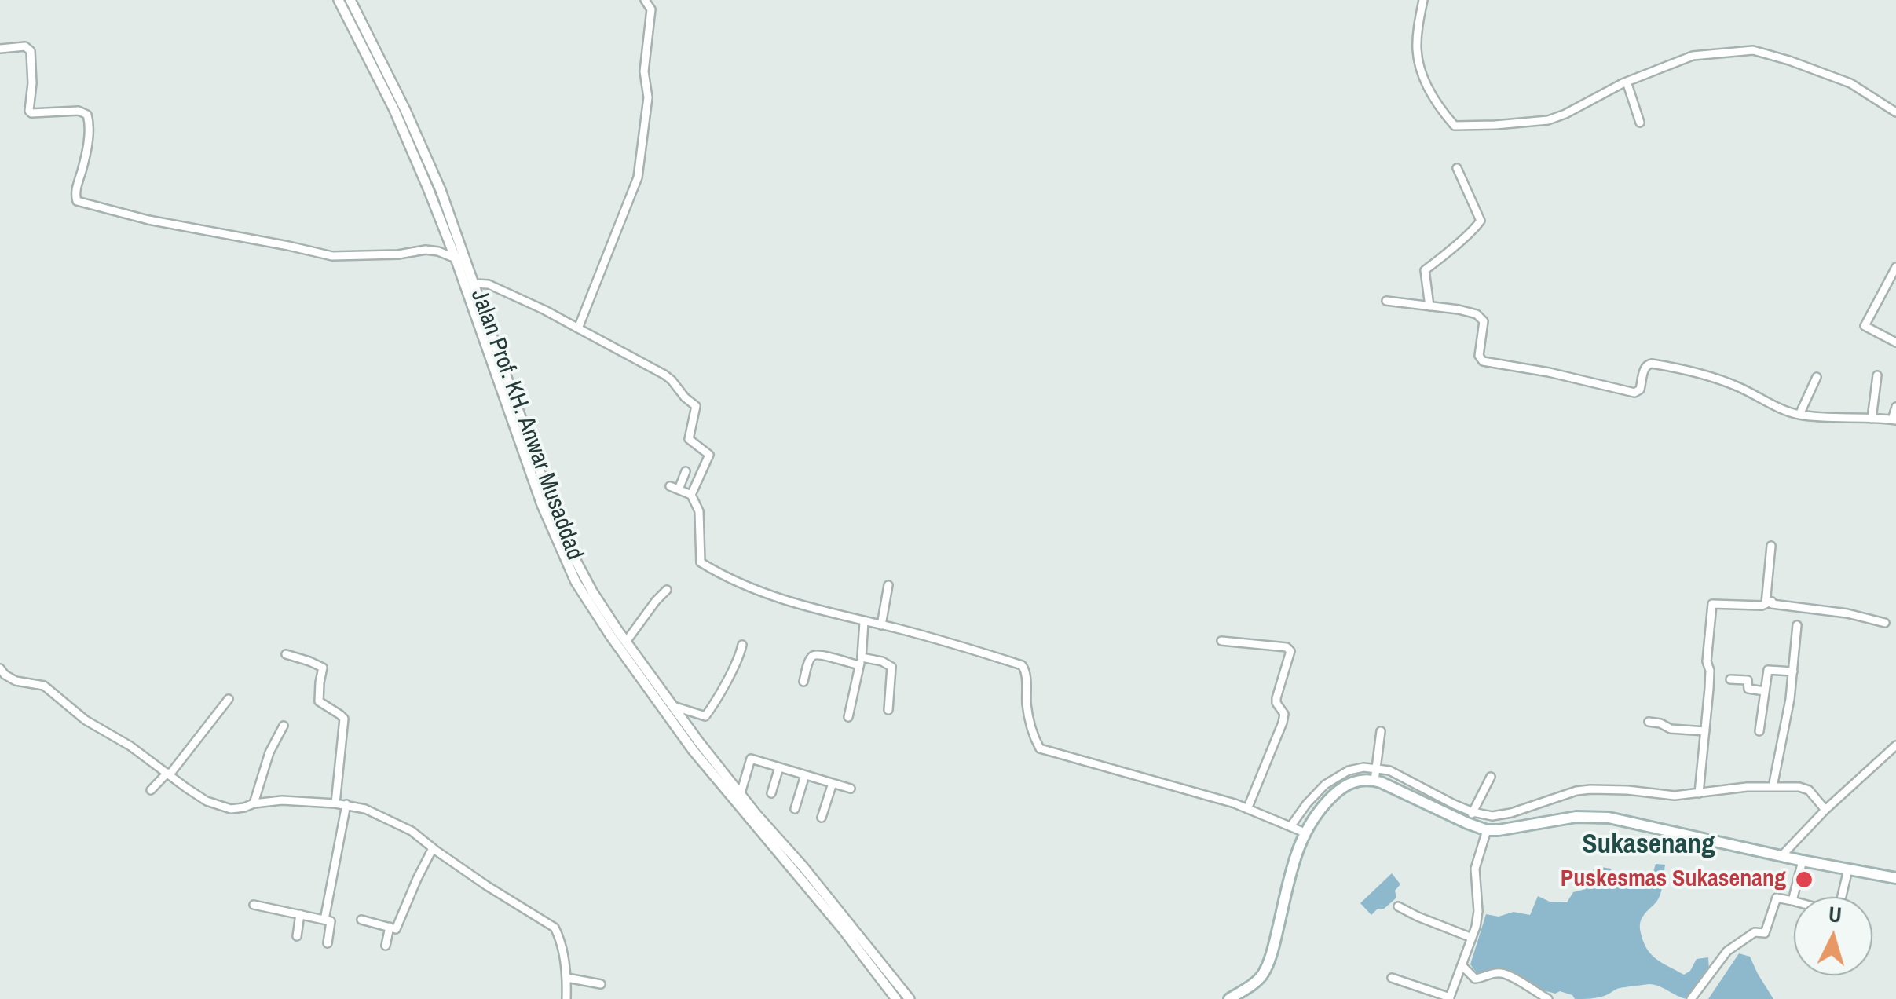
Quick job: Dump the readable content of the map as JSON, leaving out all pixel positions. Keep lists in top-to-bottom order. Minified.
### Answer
{"streets":{"street":["Jalan Prof. KH. Anwar Musaddad"]},"districts":["Sukasenang"],"places":["Puskesmas Sukasenang"],"north":"top"}
